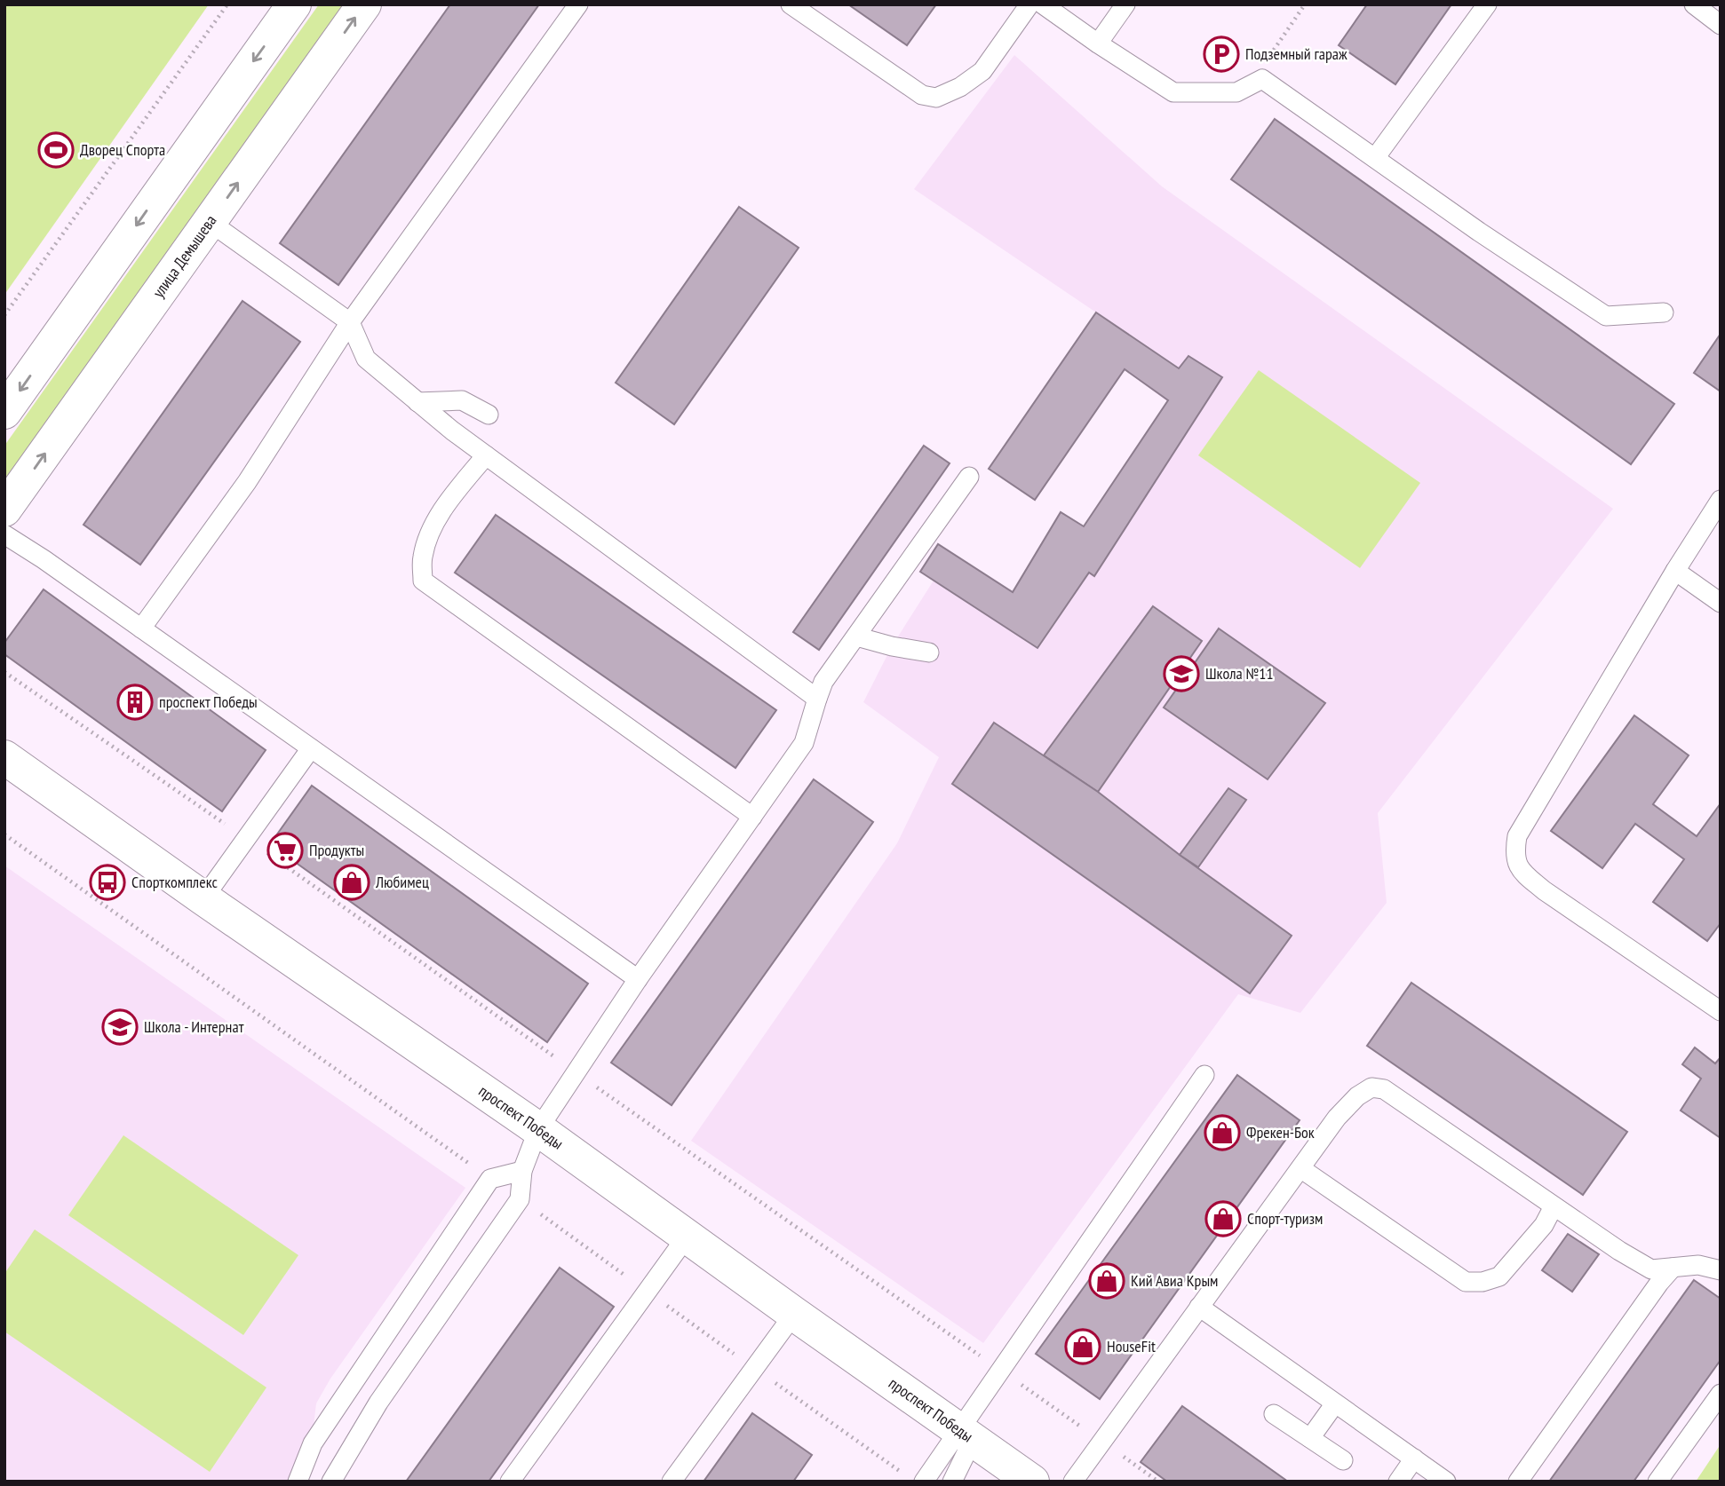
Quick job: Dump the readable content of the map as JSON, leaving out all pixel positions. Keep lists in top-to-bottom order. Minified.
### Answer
{"streets":{"street":["улица Демышева","проспект Победы"]},"places":{"parking":["Подземный гараж"],"sports":["Дворец Спорта"],"school or university":["Школа №11","Школа - Интернат"],"building":["проспект Победы"],"supermarket":["Продукты"],"bus stop":["Спорткомплекс"],"shop":["Любимец","Фрекен-Бок","Спорт-туризм","Кий Авиа Крым","HouseFit"]}}
